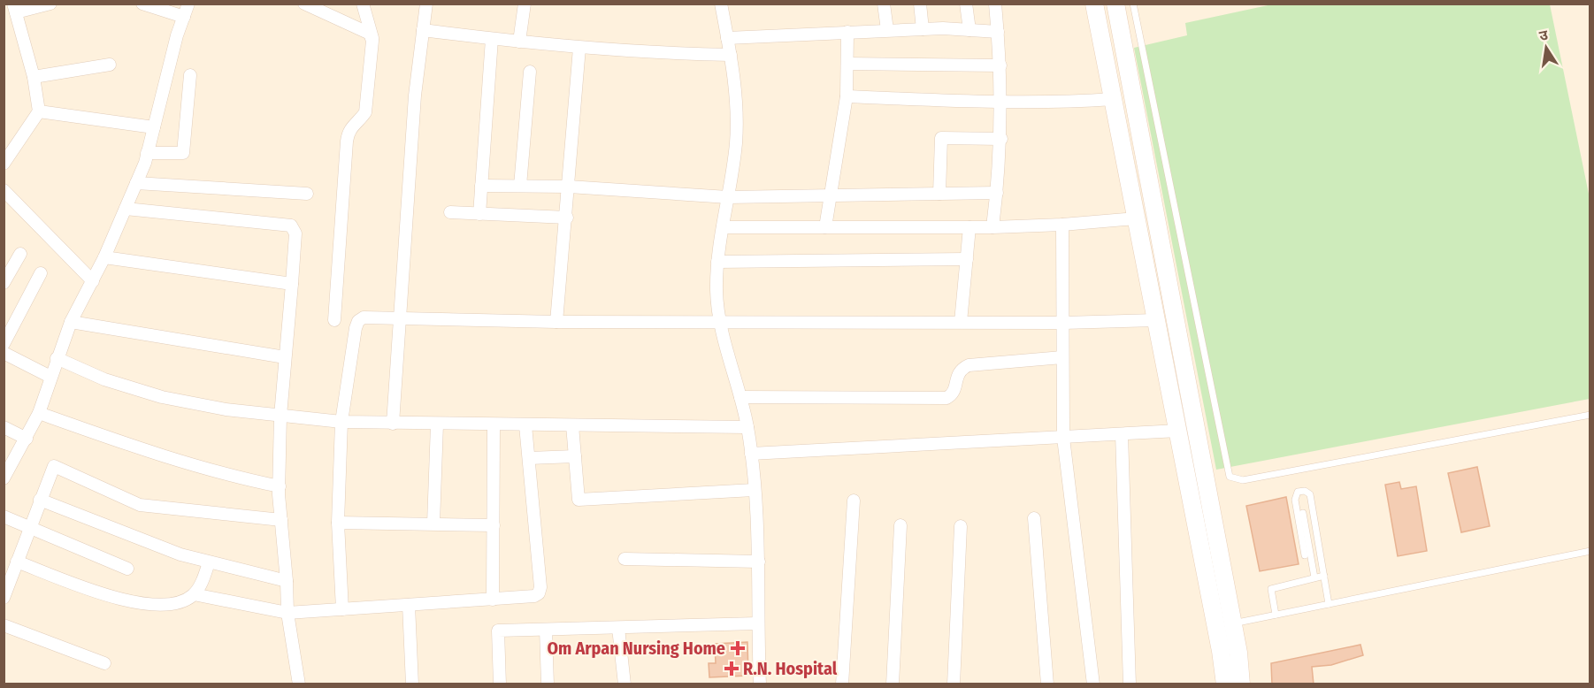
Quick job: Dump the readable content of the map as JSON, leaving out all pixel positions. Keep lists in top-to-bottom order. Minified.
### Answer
{"places":{"health":["Om Arpan Nursing Home","R.N. Hospital"]},"north":"top"}
